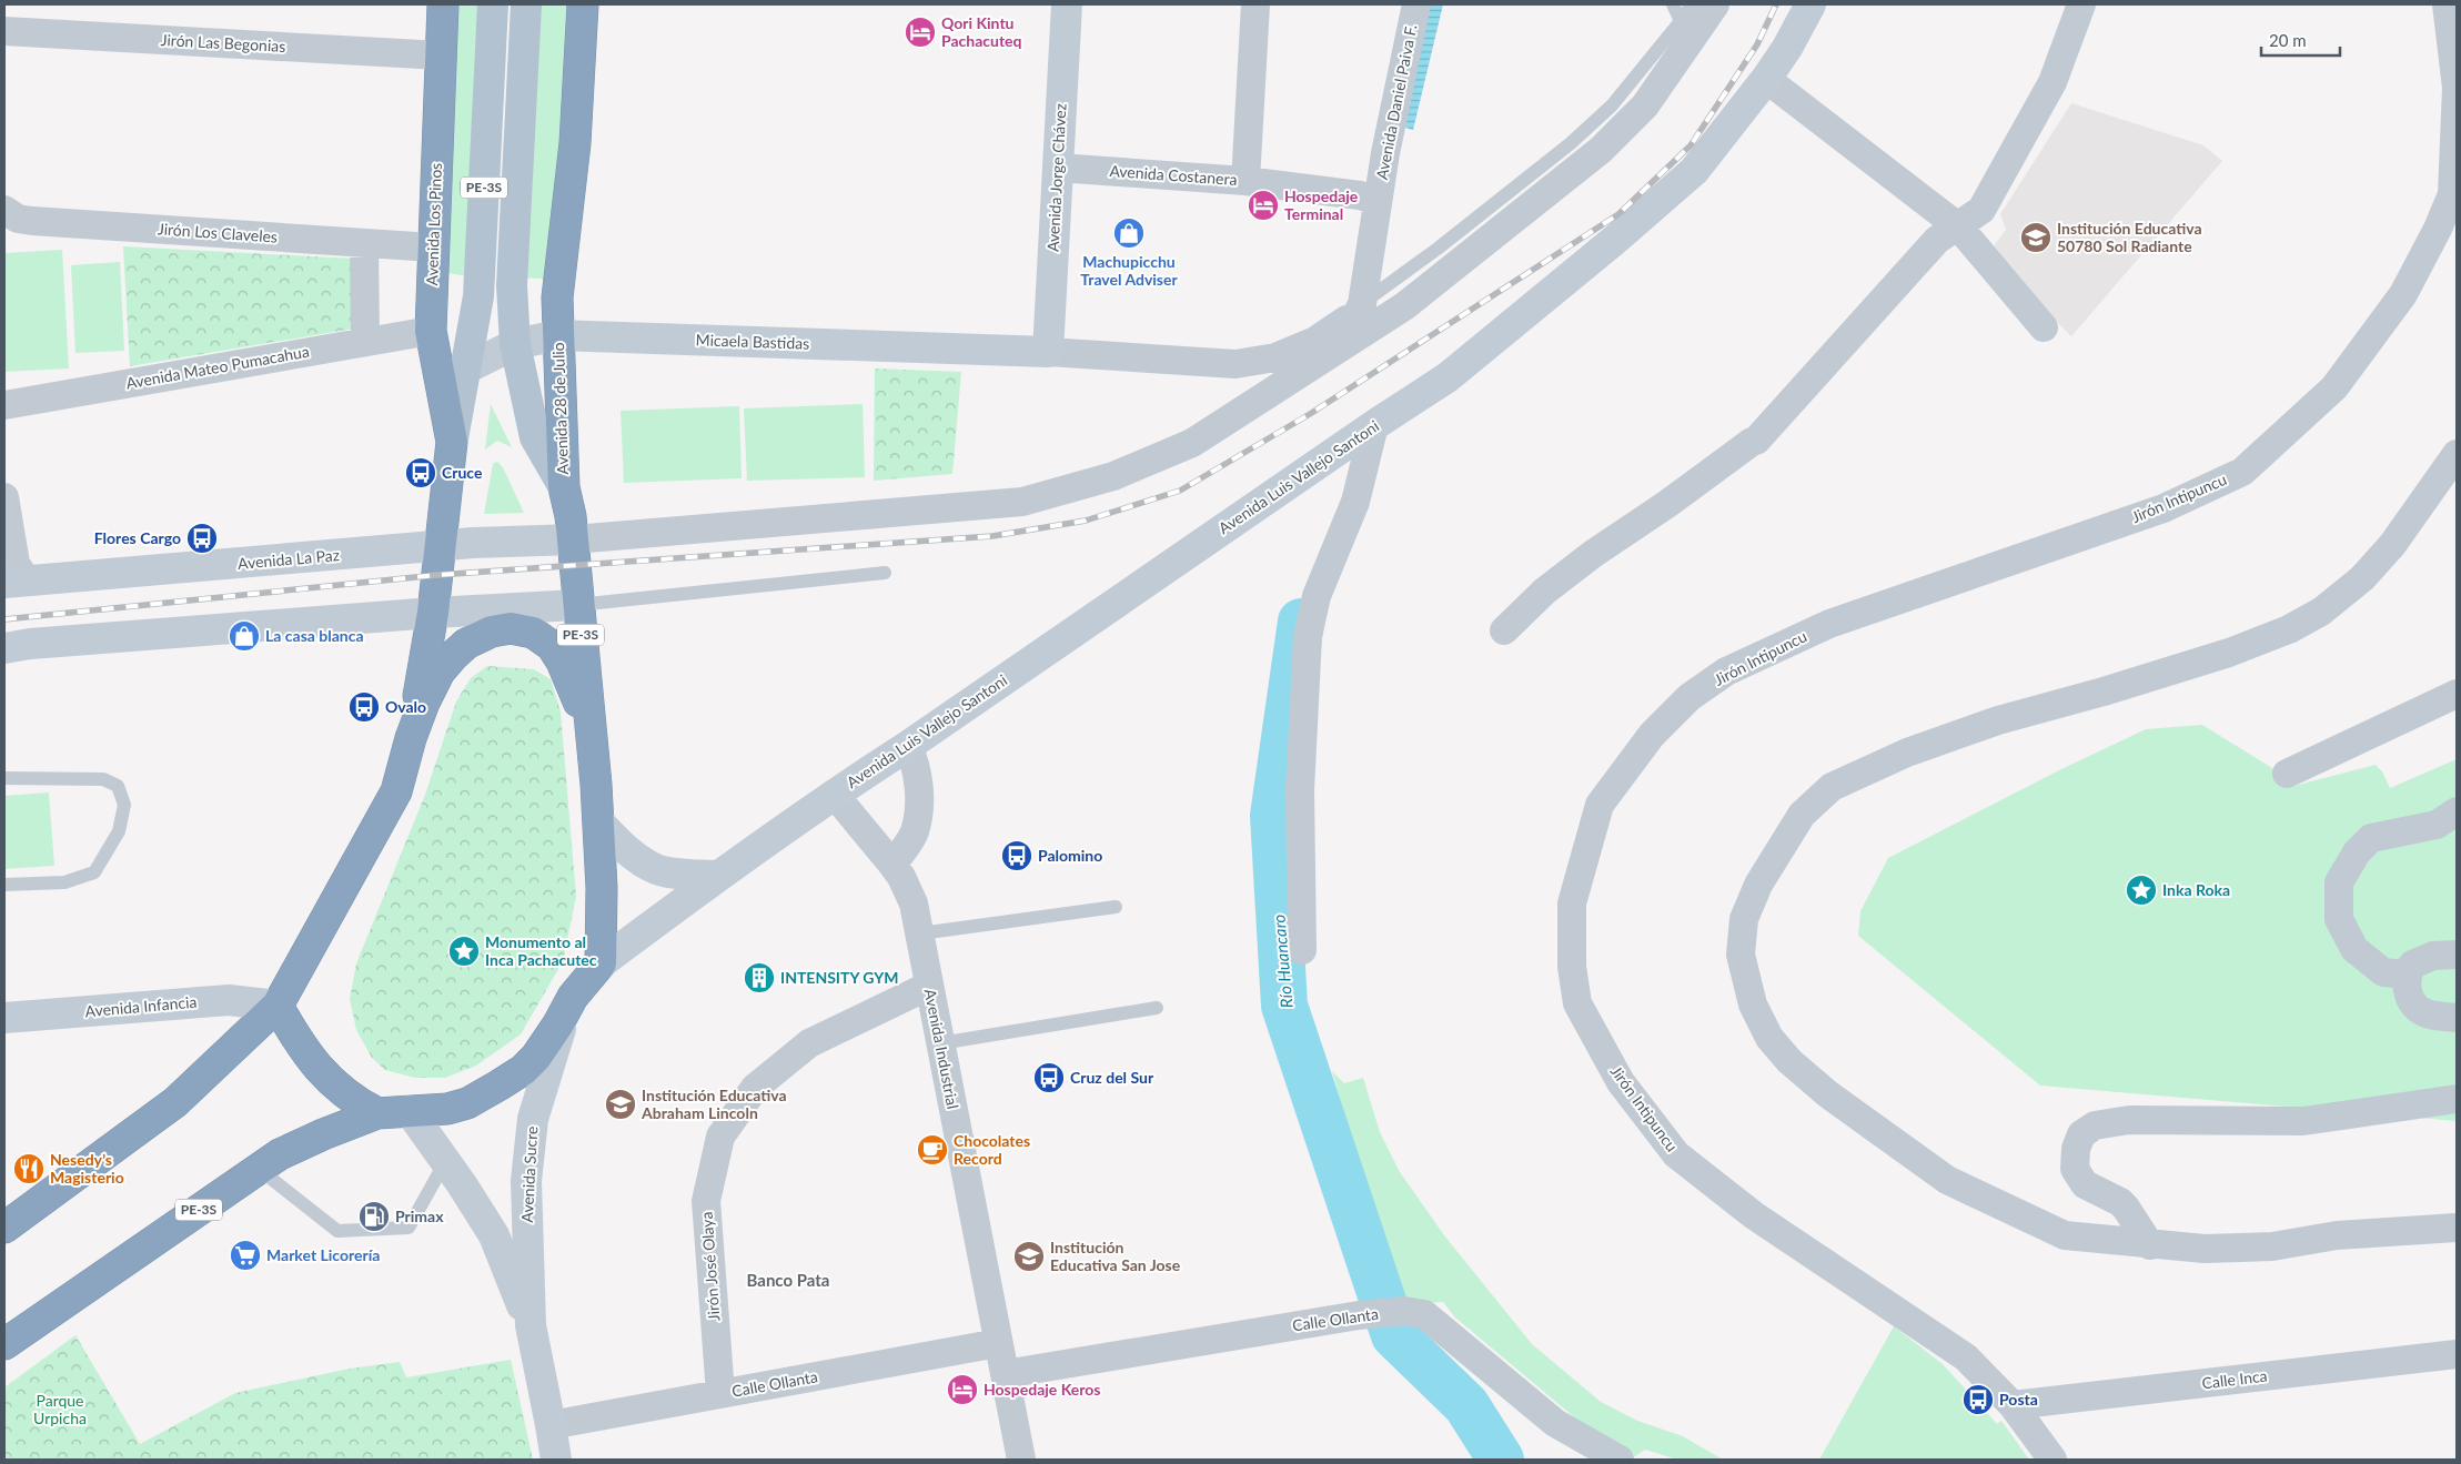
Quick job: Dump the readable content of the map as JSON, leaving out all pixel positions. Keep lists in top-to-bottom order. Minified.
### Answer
{"streets":{"highway":["PE-3S","Avenida Los Pinos","Avenida 28 de Julio"],"street":["Jirón Las Begonias","Avenida Daniel Paiva F.","Avenida Costanera","Avenida Jorge Chávez","Jirón Los Claveles","Micaela Bastidas","Avenida Mateo Pumacahua","Avenida Luis Vallejo Santoni","Jirón Intipuncu","Avenida La Paz","Avenida Infancia","Avenida Industrial","Avenida Sucre","Jirón José Olaya","Calle Ollanta","Calle Inca"]},"crossings":[["Jirón Las Begonias","Avenida Los Pinos"],["Avenida Costanera","Avenida Jorge Chávez"],["Avenida Jorge Chávez","Micaela Bastidas"],["PE-3S","Avenida Los Pinos"],["PE-3S","Micaela Bastidas"],["PE-3S","Avenida 28 de Julio"],["PE-3S","Avenida Luis Vallejo Santoni"],["PE-3S","Avenida La Paz"],["PE-3S","Avenida Infancia"],["PE-3S","Avenida Sucre"],["Avenida Los Pinos","Jirón Los Claveles"],["Avenida Los Pinos","Avenida Mateo Pumacahua"],["Micaela Bastidas","Avenida 28 de Julio"],["Avenida Luis Vallejo Santoni","Avenida Industrial"],["Jirón Intipuncu","Calle Inca"],["Avenida Industrial","Jirón José Olaya"],["Avenida Industrial","Calle Ollanta"],["Avenida Sucre","Calle Ollanta"],["Jirón José Olaya","Calle Ollanta"]],"districts":["Banco Pata"],"water":["Río Huancaro"],"parks":["Parque Urpicha"],"places":{"hotel":["Qori Kintu Pachacuteq","Hospedaje Terminal","Hospedaje Keros"],"shop":["Machupicchu Travel Adviser","La casa blanca"],"school or university":["Institución Educativa 50780 Sol Radiante","Institución Educativa Abraham Lincoln","Institución Educativa San Jose"],"bus stop":["Cruce","Flores Cargo","Ovalo","Palomino","Cruz del Sur","Posta"],"place":["Inka Roka","Monumento al Inca Pachacutec"],"building":["INTENSITY GYM"],"cafe":["Chocolates Record"],"restaurant":["Nesedy’s Magisterio"],"fuel station":["Primax"],"supermarket":["Market Licorería"]},"scale_bar":"20 m"}
